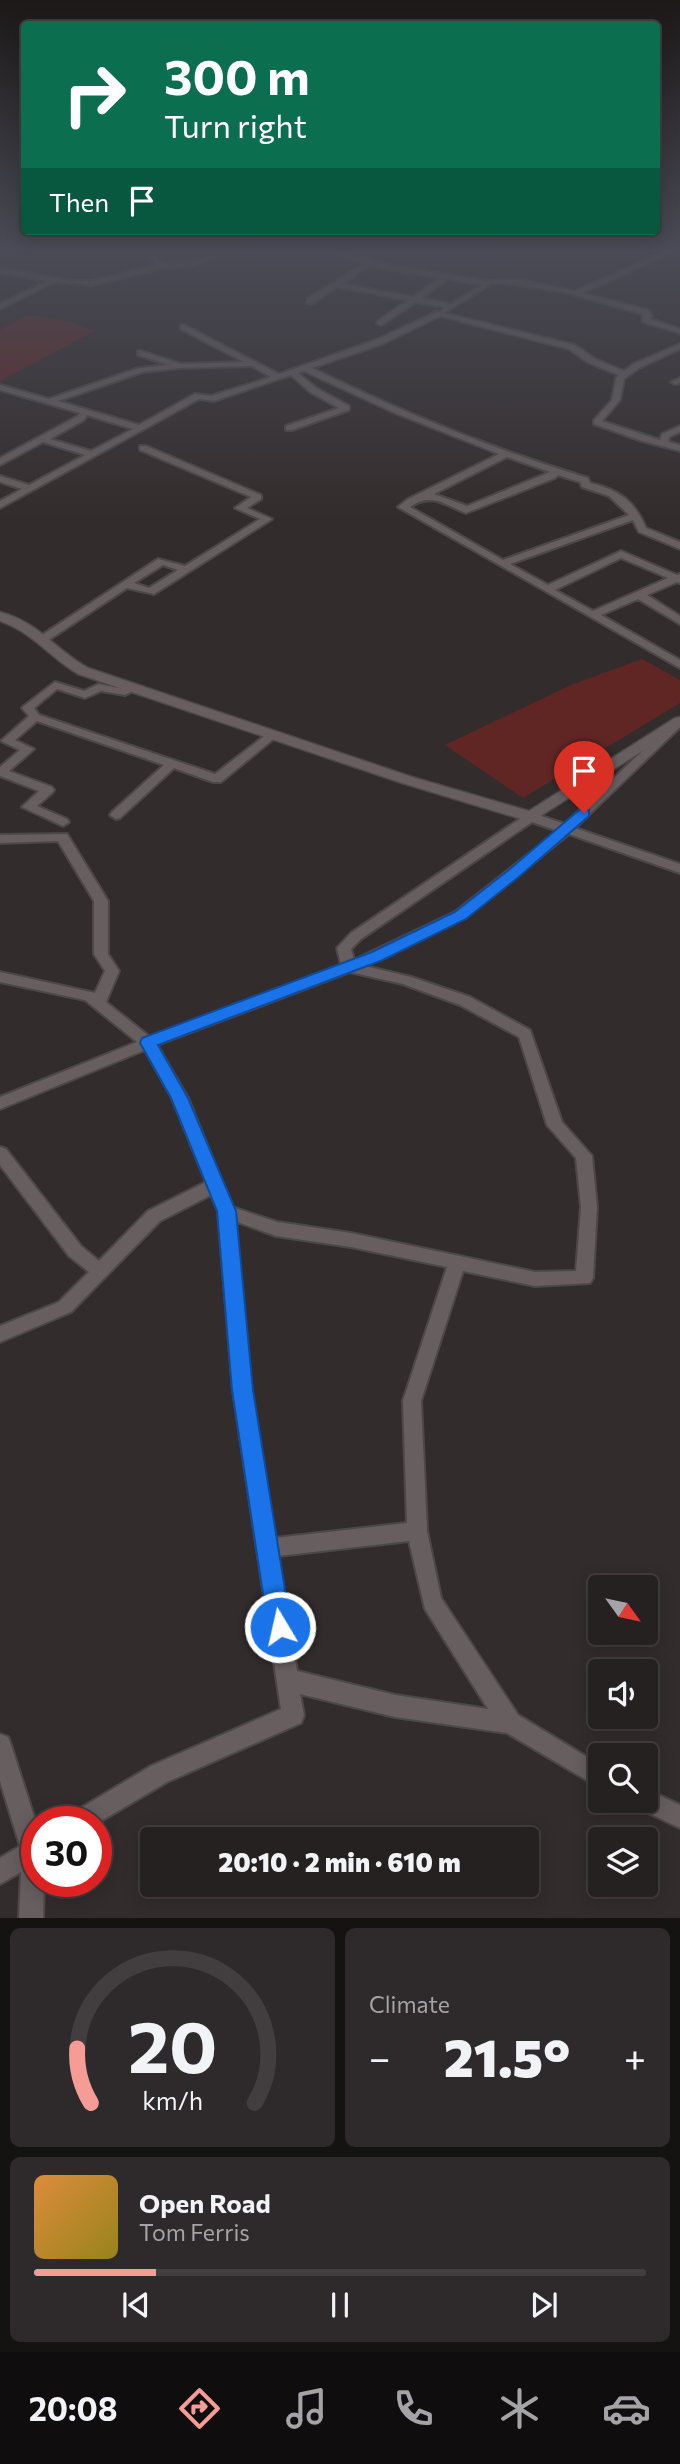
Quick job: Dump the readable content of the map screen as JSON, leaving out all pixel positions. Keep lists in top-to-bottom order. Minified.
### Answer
{"north":"bottom right","page":{"turn":["300 m","Turn right"],"then":"Then","limit":"30","trip":"20:10 · 2 min · 610 m","tile":"Climate","heat":["−","21.5°","+"],"song":["Open Road","Tom Ferris"],"tabs":"20:08","gauge":["20","km/h"]}}
